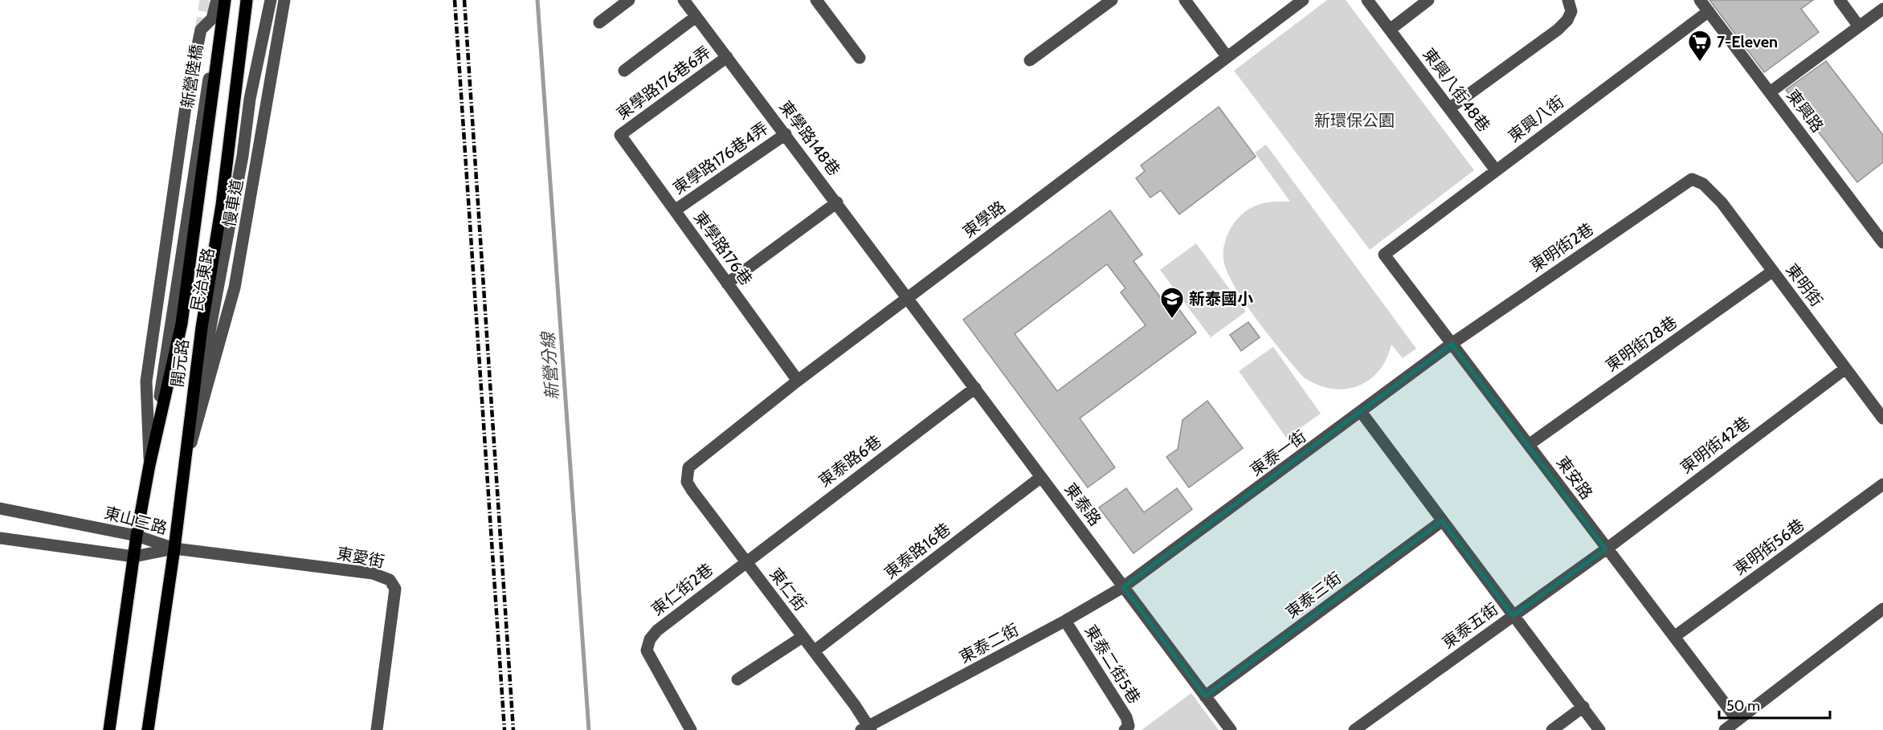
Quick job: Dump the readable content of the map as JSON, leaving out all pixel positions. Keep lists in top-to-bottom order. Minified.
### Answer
{"streets":{"main road":["開元路"],"street":["新營陸橋","東學路176巷6弄","東興八街48巷","東興路","東興八街","東學路148巷","東學路176巷4弄","慢車道","東學路","東明街2巷","東學路176巷","民治東路","東明街","東明街28巷","東明街42巷","東泰一街","東泰路6巷","東安路","東泰路","東山三路","東明街56巷","東泰路16巷","東愛街","東仁街2巷","東仁街","東泰三街","東泰五街","東泰二街","東泰二街5巷"]},"crossings":[["新營陸橋","開元路"],["東學路176巷6弄","東學路148巷"],["東學路176巷6弄","東學路176巷"],["東興八街48巷","東興八街"],["東興路","東興八街"],["東興八街","東安路"],["東學路148巷","東學路176巷4弄"],["東學路148巷","東學路"],["東學路148巷","東泰路"],["東學路176巷4弄","東學路176巷"],["慢車道","民治東路"],["慢車道","開元路"],["東學路","東學路176巷"],["東學路","東泰路"],["東學路","東仁街"],["東明街2巷","東明街"],["東明街2巷","東泰一街"],["東明街2巷","東安路"],["民治東路","開元路"],["東明街","東明街28巷"],["東明街","東明街42巷"],["東明街28巷","東安路"],["開元路","東山三路"],["開元路","東愛街"],["東明街42巷","東安路"],["東明街42巷","東泰五街"],["東泰一街","東安路"],["東泰一街","東泰路"],["東泰一街","東泰二街"],["東泰路6巷","東泰路"],["東泰路6巷","東仁街2巷"],["東泰路6巷","東仁街"],["東安路","東明街56巷"],["東安路","東泰五街"],["東泰路","東泰路16巷"],["東泰路","東泰三街"],["東泰路","東泰二街"],["東山三路","東愛街"],["東泰路16巷","東仁街"],["東仁街2巷","東仁街"],["東仁街","東泰二街"],["東泰二街","東泰二街5巷"]],"water":["新營分線"],"parks":["新環保公園"],"places":{"supermarket":["7-Eleven"],"school or university":["新泰國小"]},"scale_bar":"50 m"}
